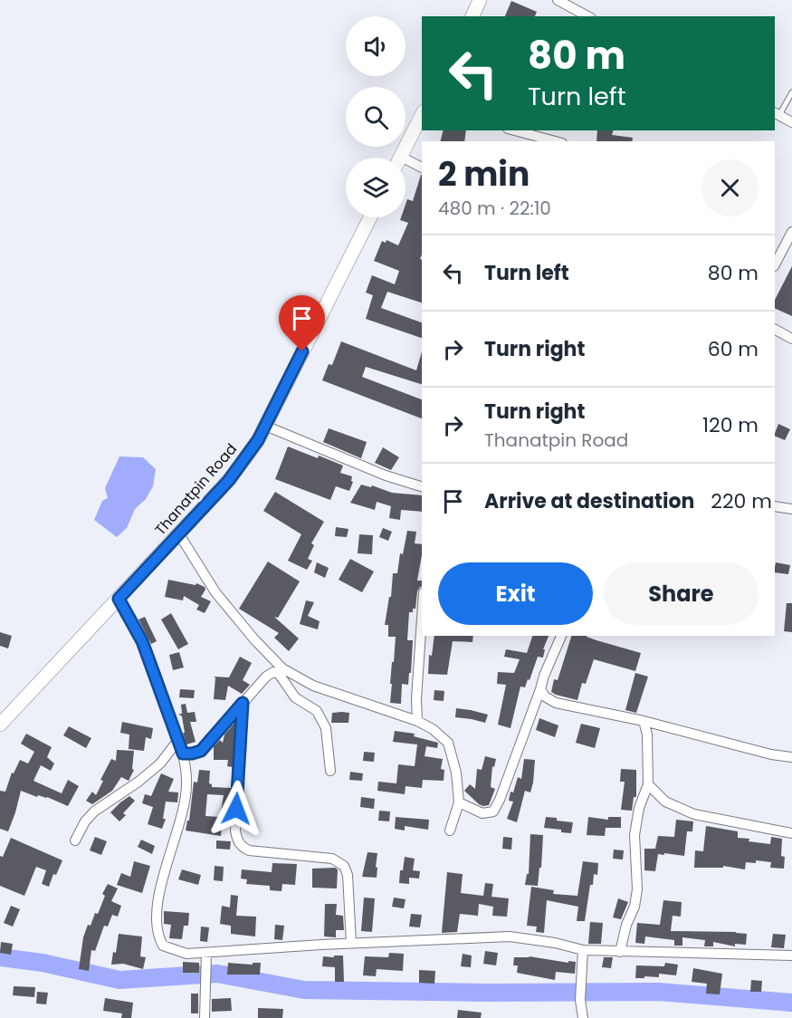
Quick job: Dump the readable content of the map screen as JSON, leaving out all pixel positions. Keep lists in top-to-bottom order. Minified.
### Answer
{"streets":{"main road":["Thanatpin Road"]},"page":{"turn":["80 m","Turn left"],"heading":["2 min","480 m · 22:10"],"list":[{"name":"Turn left","value":"80 m"},{"name":"Turn right","value":"60 m"},{"name":"Turn right","note":"Thanatpin Road","value":"120 m"},{"name":"Arrive at destination","value":"220 m"}],"buttons":["Exit","Share"]}}
